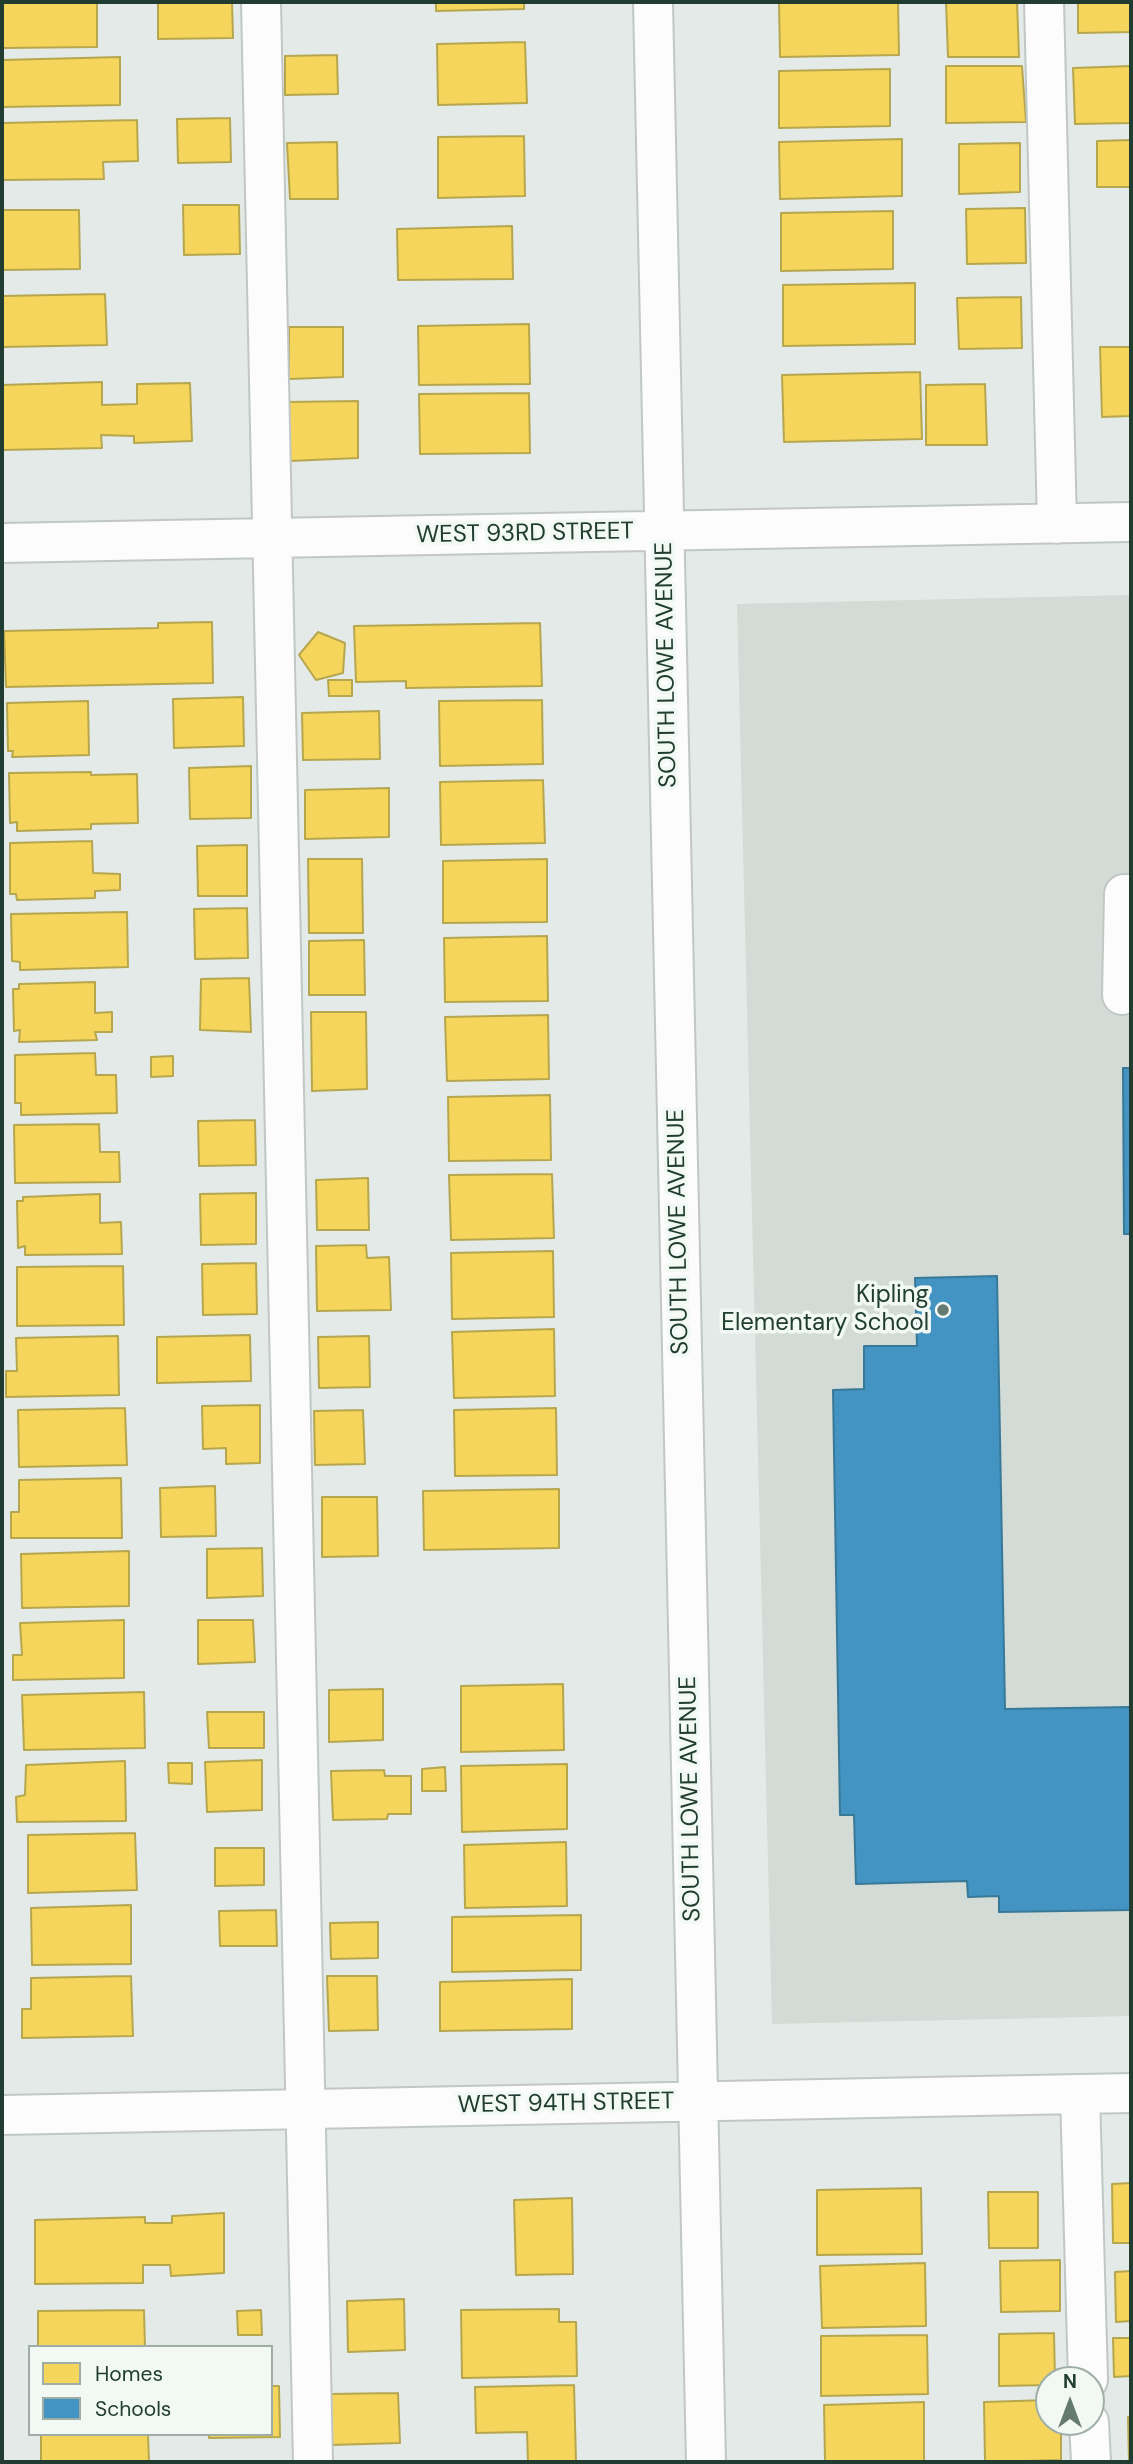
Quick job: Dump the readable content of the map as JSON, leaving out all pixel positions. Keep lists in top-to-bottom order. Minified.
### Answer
{"streets":{"street":["WEST 93RD STREET","SOUTH LOWE AVENUE","WEST 94TH STREET"]},"crossings":[["WEST 93RD STREET","SOUTH LOWE AVENUE"],["SOUTH LOWE AVENUE","WEST 94TH STREET"]],"places":["Kipling Elementary School"],"legend":["Homes","Schools"],"north":"top"}
